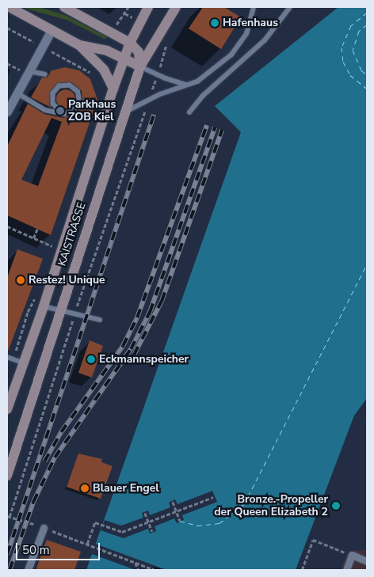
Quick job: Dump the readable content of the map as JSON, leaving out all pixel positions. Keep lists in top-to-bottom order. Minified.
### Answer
{"streets":{"main road":["KAISTRASSE"]},"places":["Hafenhaus","Parkhaus ZOB Kiel","Restez! Unique","Eckmannspeicher","Blauer Engel","Bronze.-Propeller der Queen Elizabeth 2"],"scale_bar":"50 m"}
